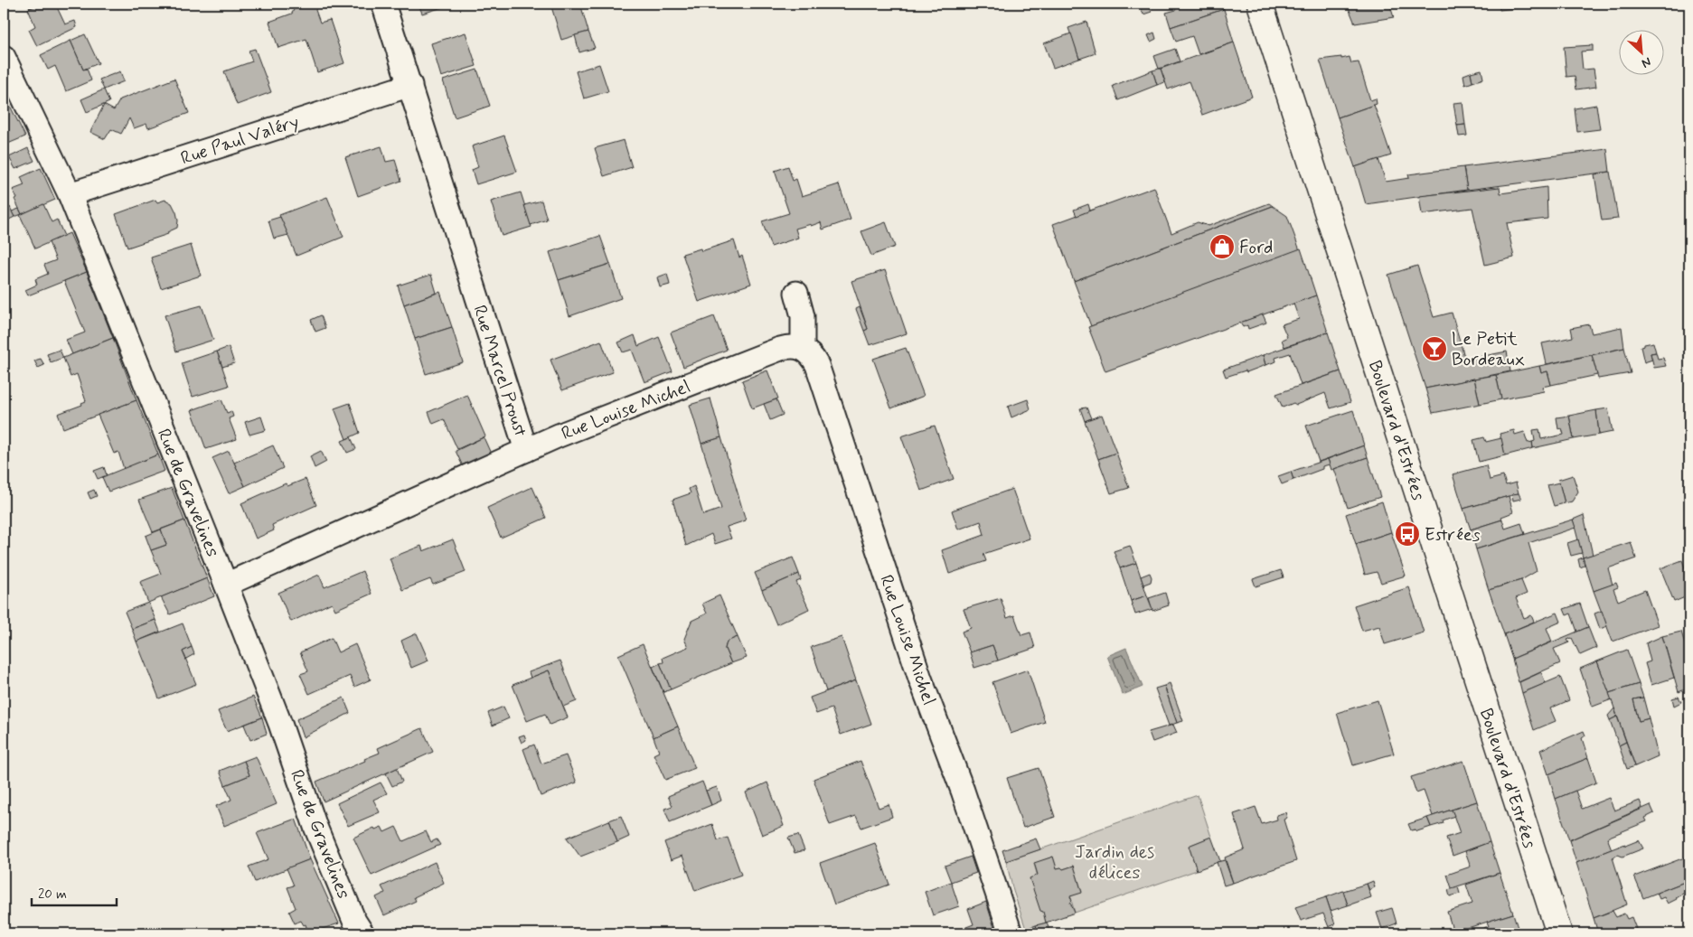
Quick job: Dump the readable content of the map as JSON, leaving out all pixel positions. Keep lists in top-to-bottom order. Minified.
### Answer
{"streets":{"main road":["Boulevard d'Estrées"],"street":["Rue Paul Valéry","Rue Marcel Proust","Rue Louise Michel","Rue de Gravelines"]},"crossings":[["Rue Paul Valéry","Rue Marcel Proust"],["Rue Paul Valéry","Rue de Gravelines"],["Rue Marcel Proust","Rue Louise Michel"],["Rue Marcel Proust","Rue de Gravelines"]],"parks":["Jardin des délices"],"places":{"shop":["Ford"],"bar":["Le Petit Bordeaux"],"bus stop":["Estrées"]},"scale_bar":"20 m","north":"bottom right"}
